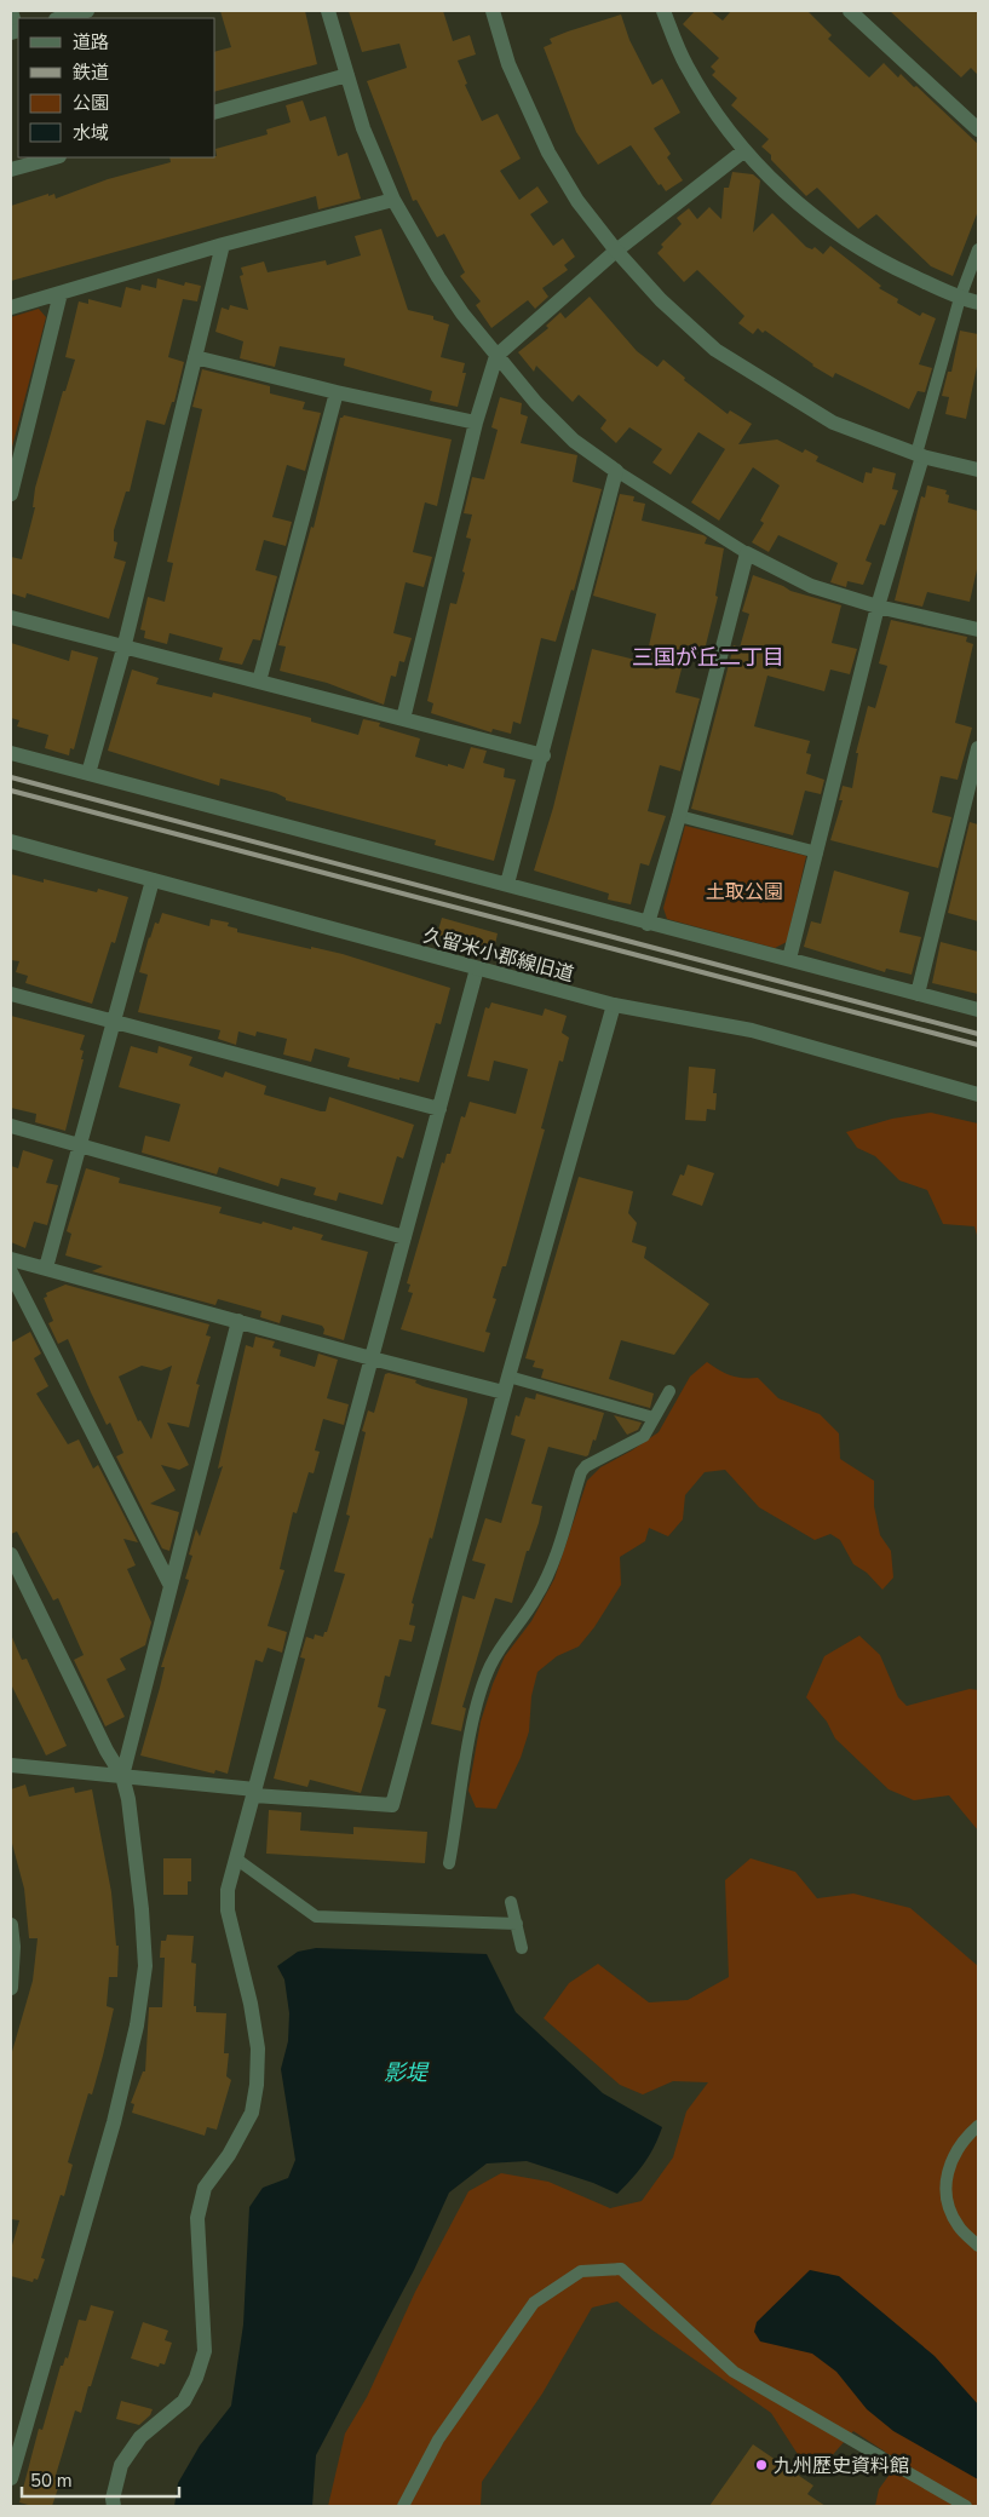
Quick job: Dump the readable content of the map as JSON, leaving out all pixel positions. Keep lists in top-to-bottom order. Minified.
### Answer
{"streets":{"street":["久留米小郡線旧道"]},"districts":["三国が丘二丁目"],"water":["影堤"],"parks":["土取公園"],"places":["九州歴史資料館"],"legend":["道路","鉄道","公園","水域"],"scale_bar":"50 m"}
